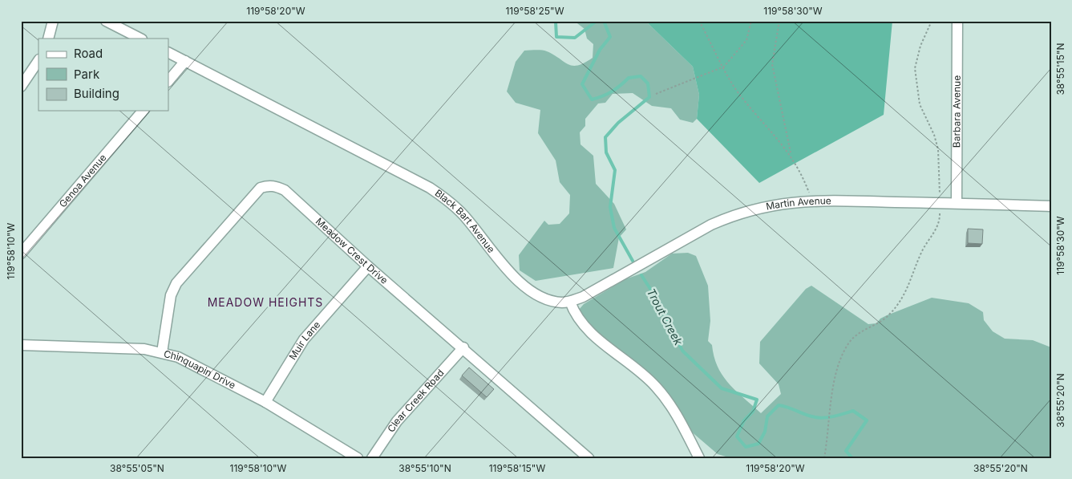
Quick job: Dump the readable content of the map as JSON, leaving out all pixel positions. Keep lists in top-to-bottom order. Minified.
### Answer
{"streets":{"street":["Barbara Avenue","Genoa Avenue","Martin Avenue","Black Bart Avenue","Meadow Crest Drive","Muir Lane","Chinquapin Drive","Clear Creek Road"]},"crossings":[["Barbara Avenue","Martin Avenue"],["Martin Avenue","Black Bart Avenue"],["Meadow Crest Drive","Muir Lane"],["Meadow Crest Drive","Chinquapin Drive"],["Meadow Crest Drive","Clear Creek Road"],["Muir Lane","Chinquapin Drive"]],"districts":["MEADOW HEIGHTS"],"water":["Trout Creek"],"legend":["Road","Park","Building"],"coordinates":["119°58'20\"W","119°58'25\"W","119°58'30\"W","38°55'15\"N","119°58'10\"W","38°55'20\"N","38°55'05\"N","38°55'10\"N","119°58'15\"W"]}
